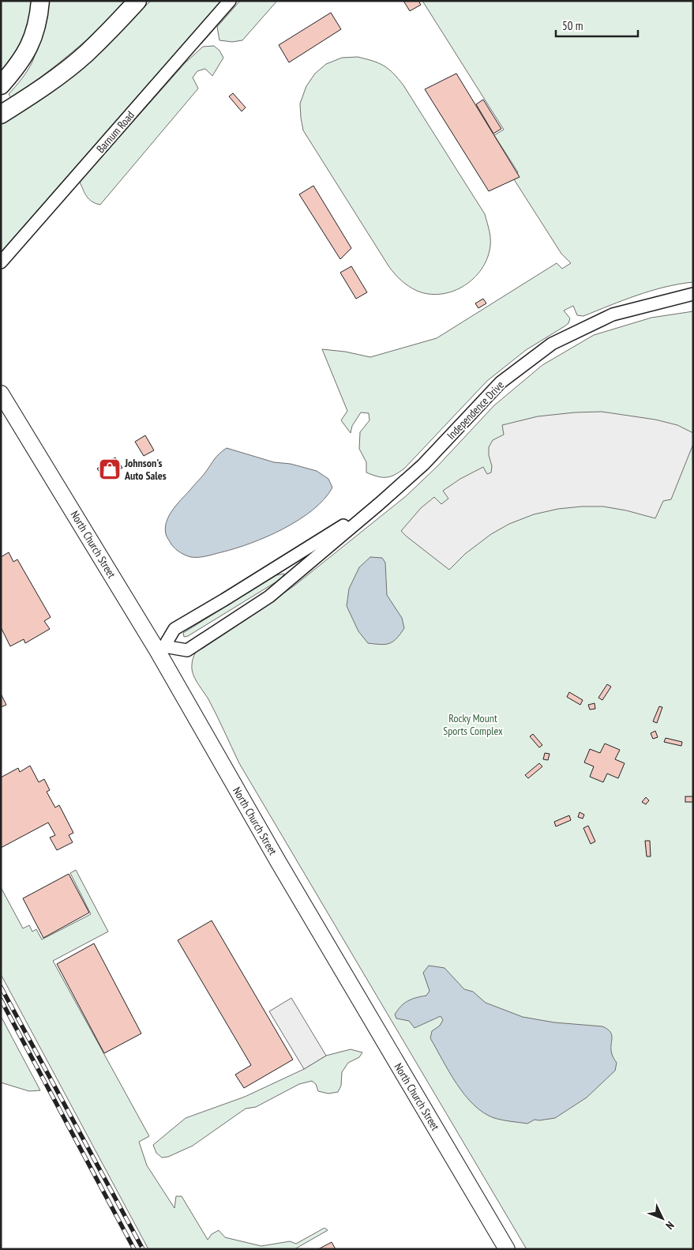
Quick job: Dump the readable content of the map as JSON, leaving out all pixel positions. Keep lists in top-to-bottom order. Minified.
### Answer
{"streets":{"main road":["North Church Street"],"street":["Barnum Road","Independence Drive"]},"parks":["Rocky Mount Sports Complex"],"places":{"shop":["Johnson's Auto Sales"]},"scale_bar":"50 m","north":"bottom right"}
